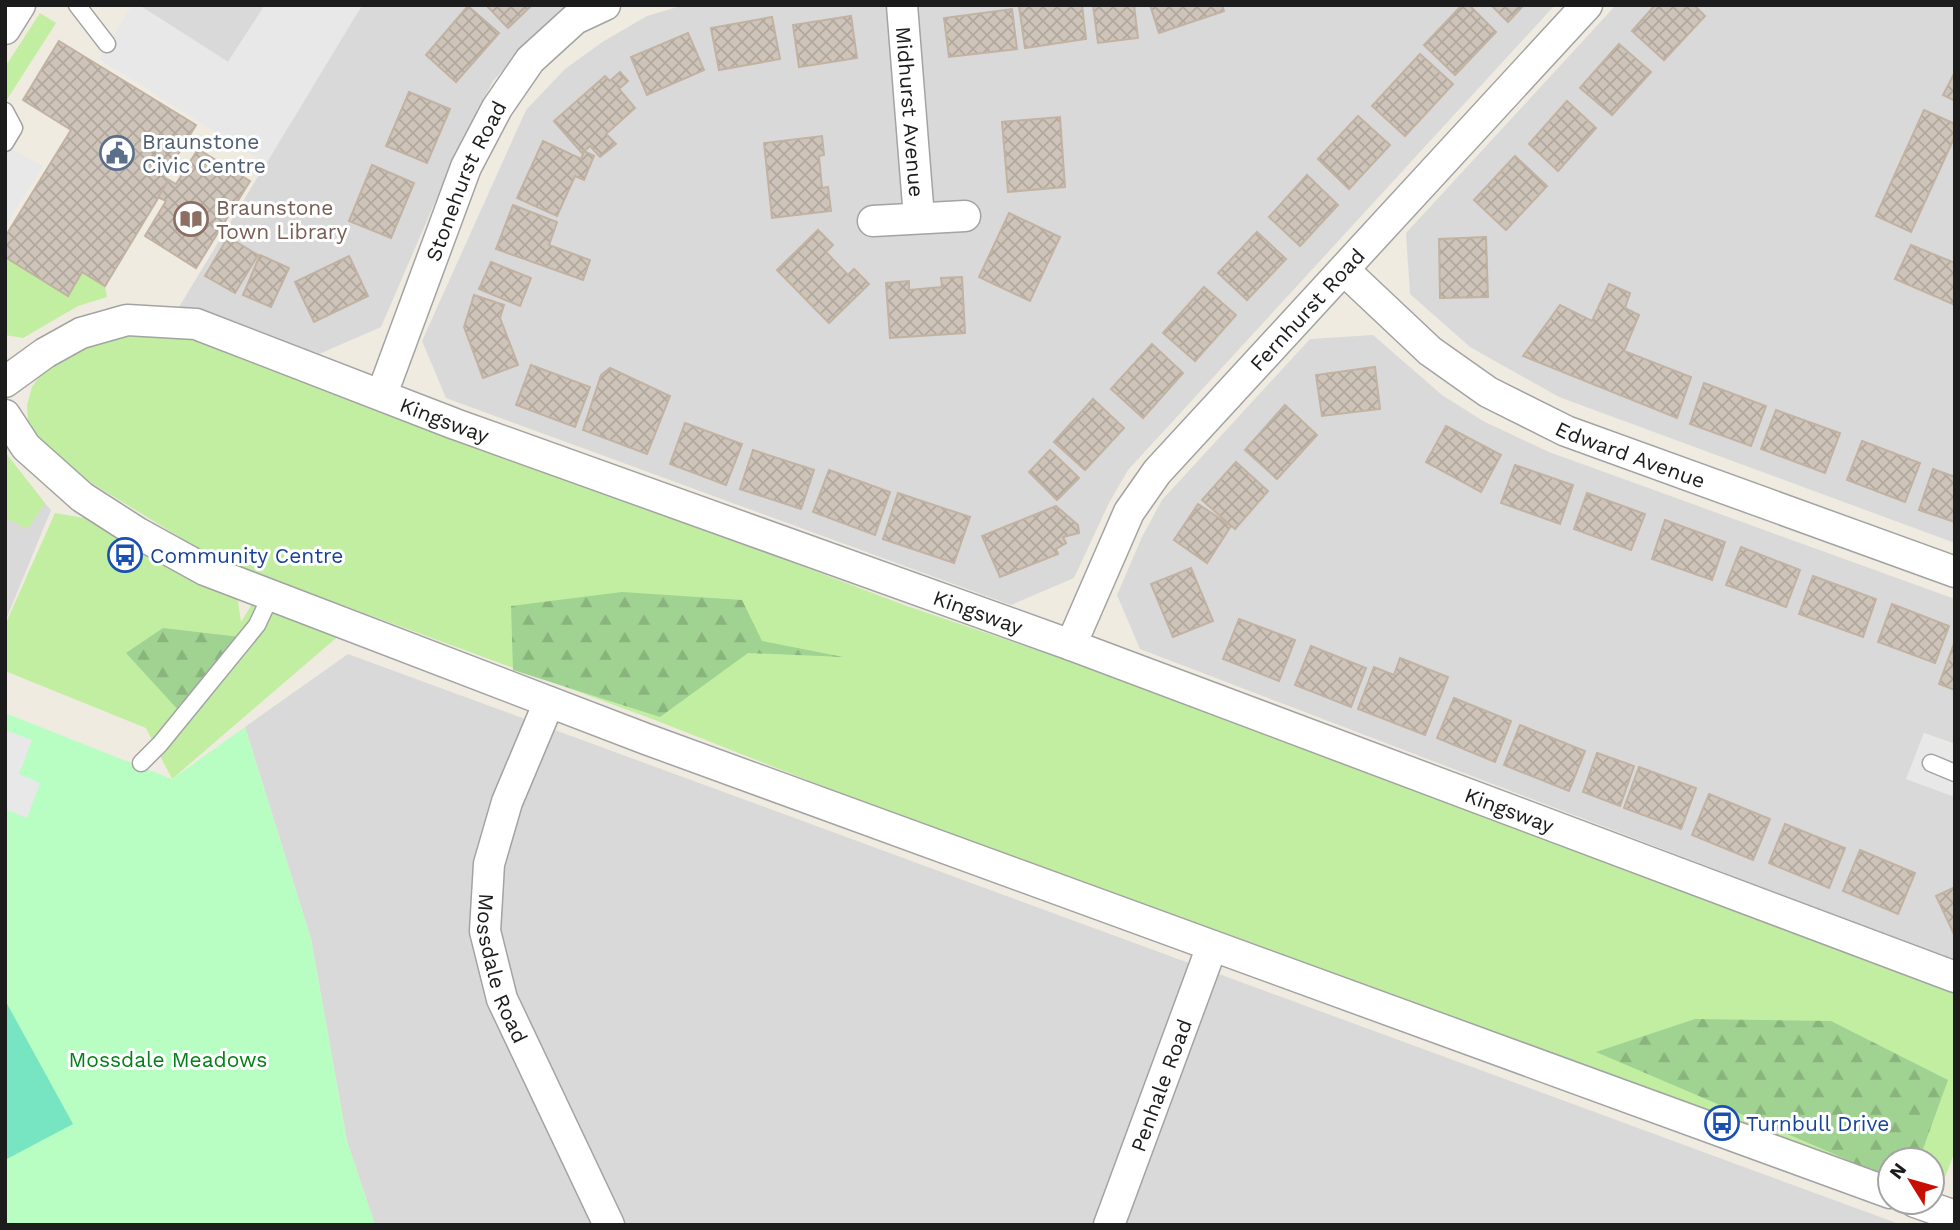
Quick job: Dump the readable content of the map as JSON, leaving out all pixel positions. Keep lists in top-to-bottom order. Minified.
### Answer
{"streets":{"street":["Midhurst Avenue","Stonehurst Road","Fernhurst Road","Kingsway","Edward Avenue","Mossdale Road","Penhale Road"]},"crossings":[["Stonehurst Road","Kingsway"],["Fernhurst Road","Kingsway"],["Fernhurst Road","Edward Avenue"]],"parks":["Mossdale Meadows"],"places":{"public building":["Braunstone Civic Centre"],"library":["Braunstone Town Library"],"bus stop":["Community Centre","Turnbull Drive"]},"north":"top left"}
